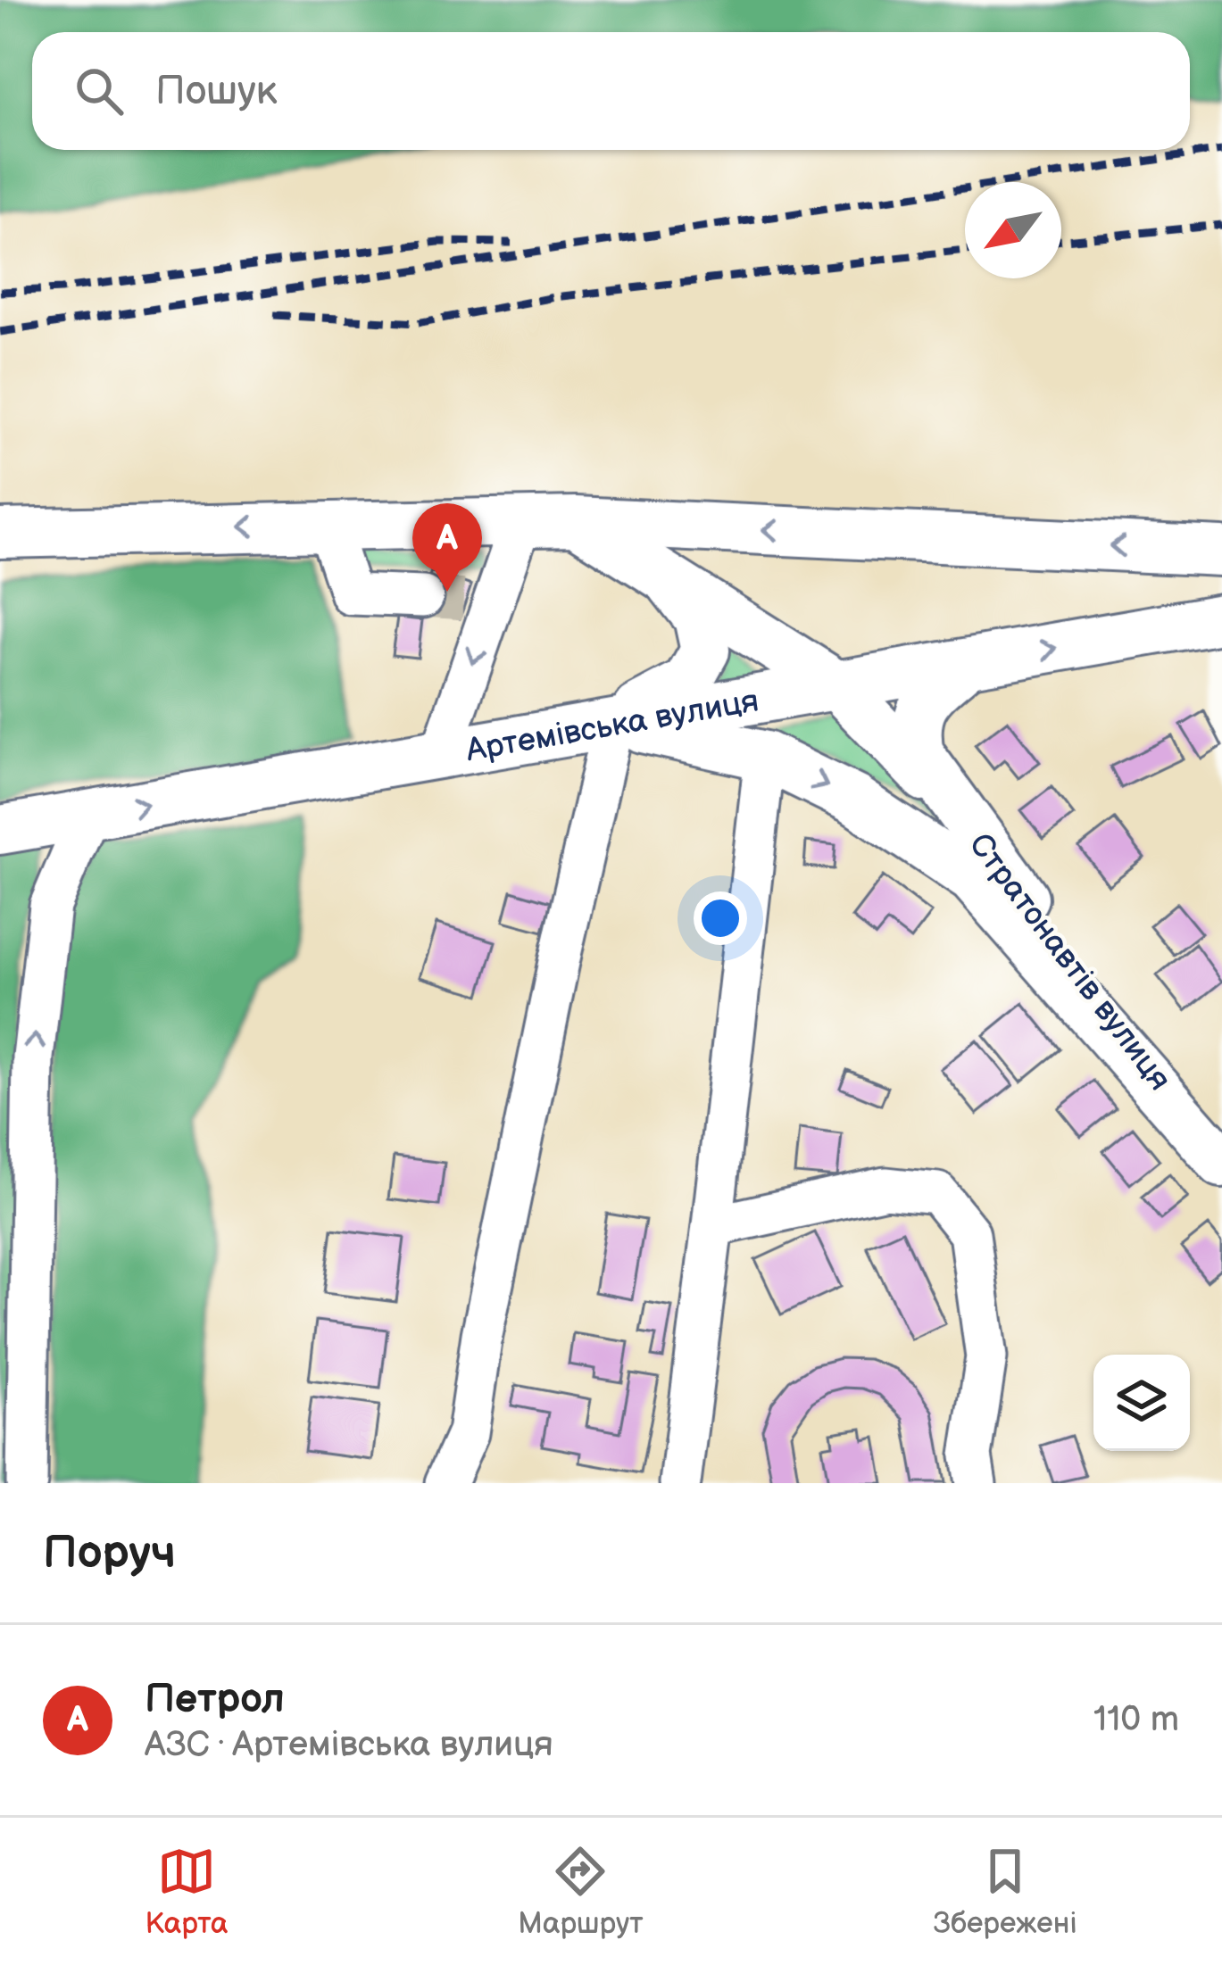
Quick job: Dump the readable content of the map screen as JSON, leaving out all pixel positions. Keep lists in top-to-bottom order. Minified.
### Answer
{"streets":{"main road":["Артемівська вулиця","Стратонавтів вулиця"]},"north":"bottom left","page":{"search":"Пошук","pins":"A","heading":"Поруч","list":[{"mark":"A","name":"Петрол","note":"АЗС · Артемівська вулиця","value":"110 m"}],"nav":["Карта","Маршрут","Збережені"]}}
